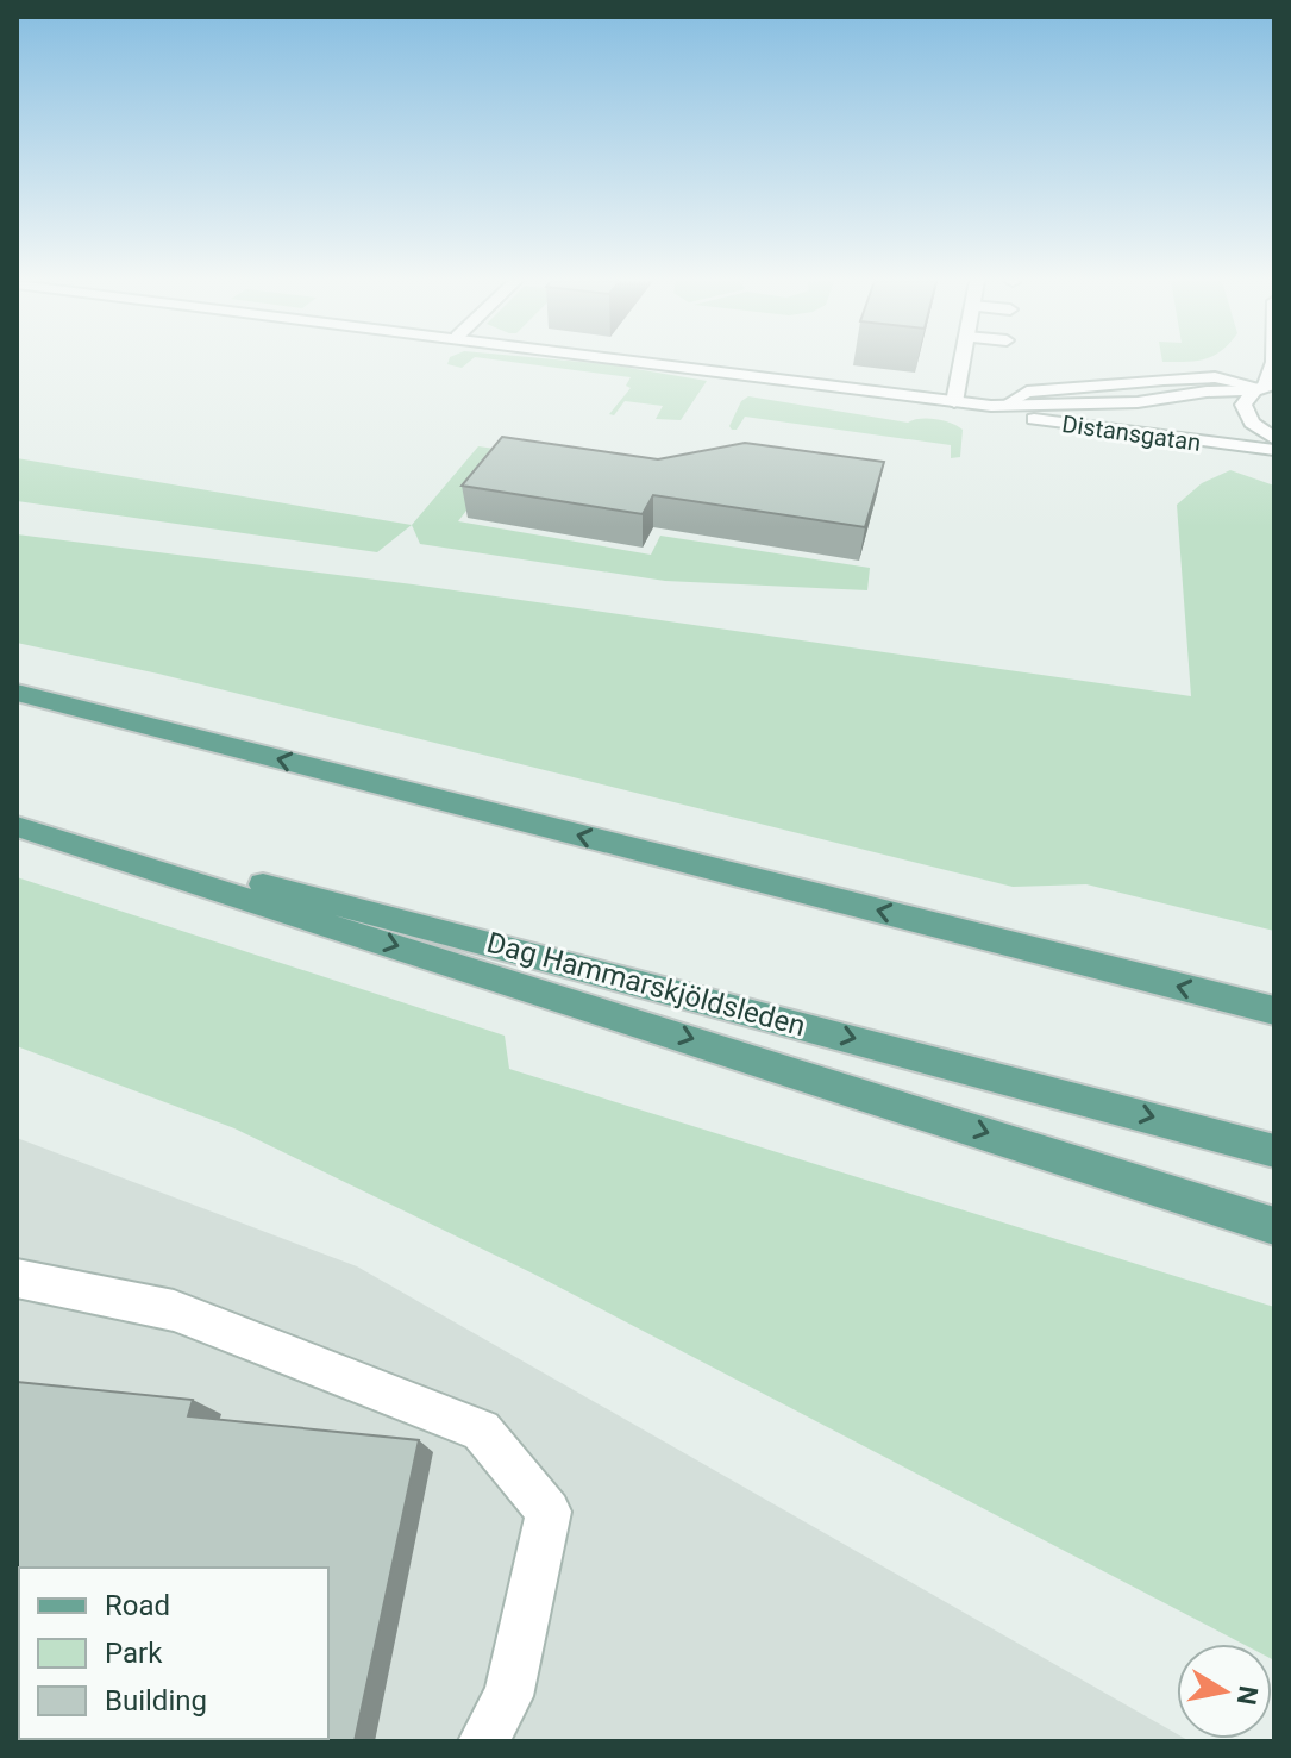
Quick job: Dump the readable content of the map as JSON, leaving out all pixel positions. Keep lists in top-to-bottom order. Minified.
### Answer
{"streets":{"main road":["Dag Hammarskjöldsleden"],"street":["Distansgatan"]},"legend":["Road","Park","Building"],"north":"right"}
